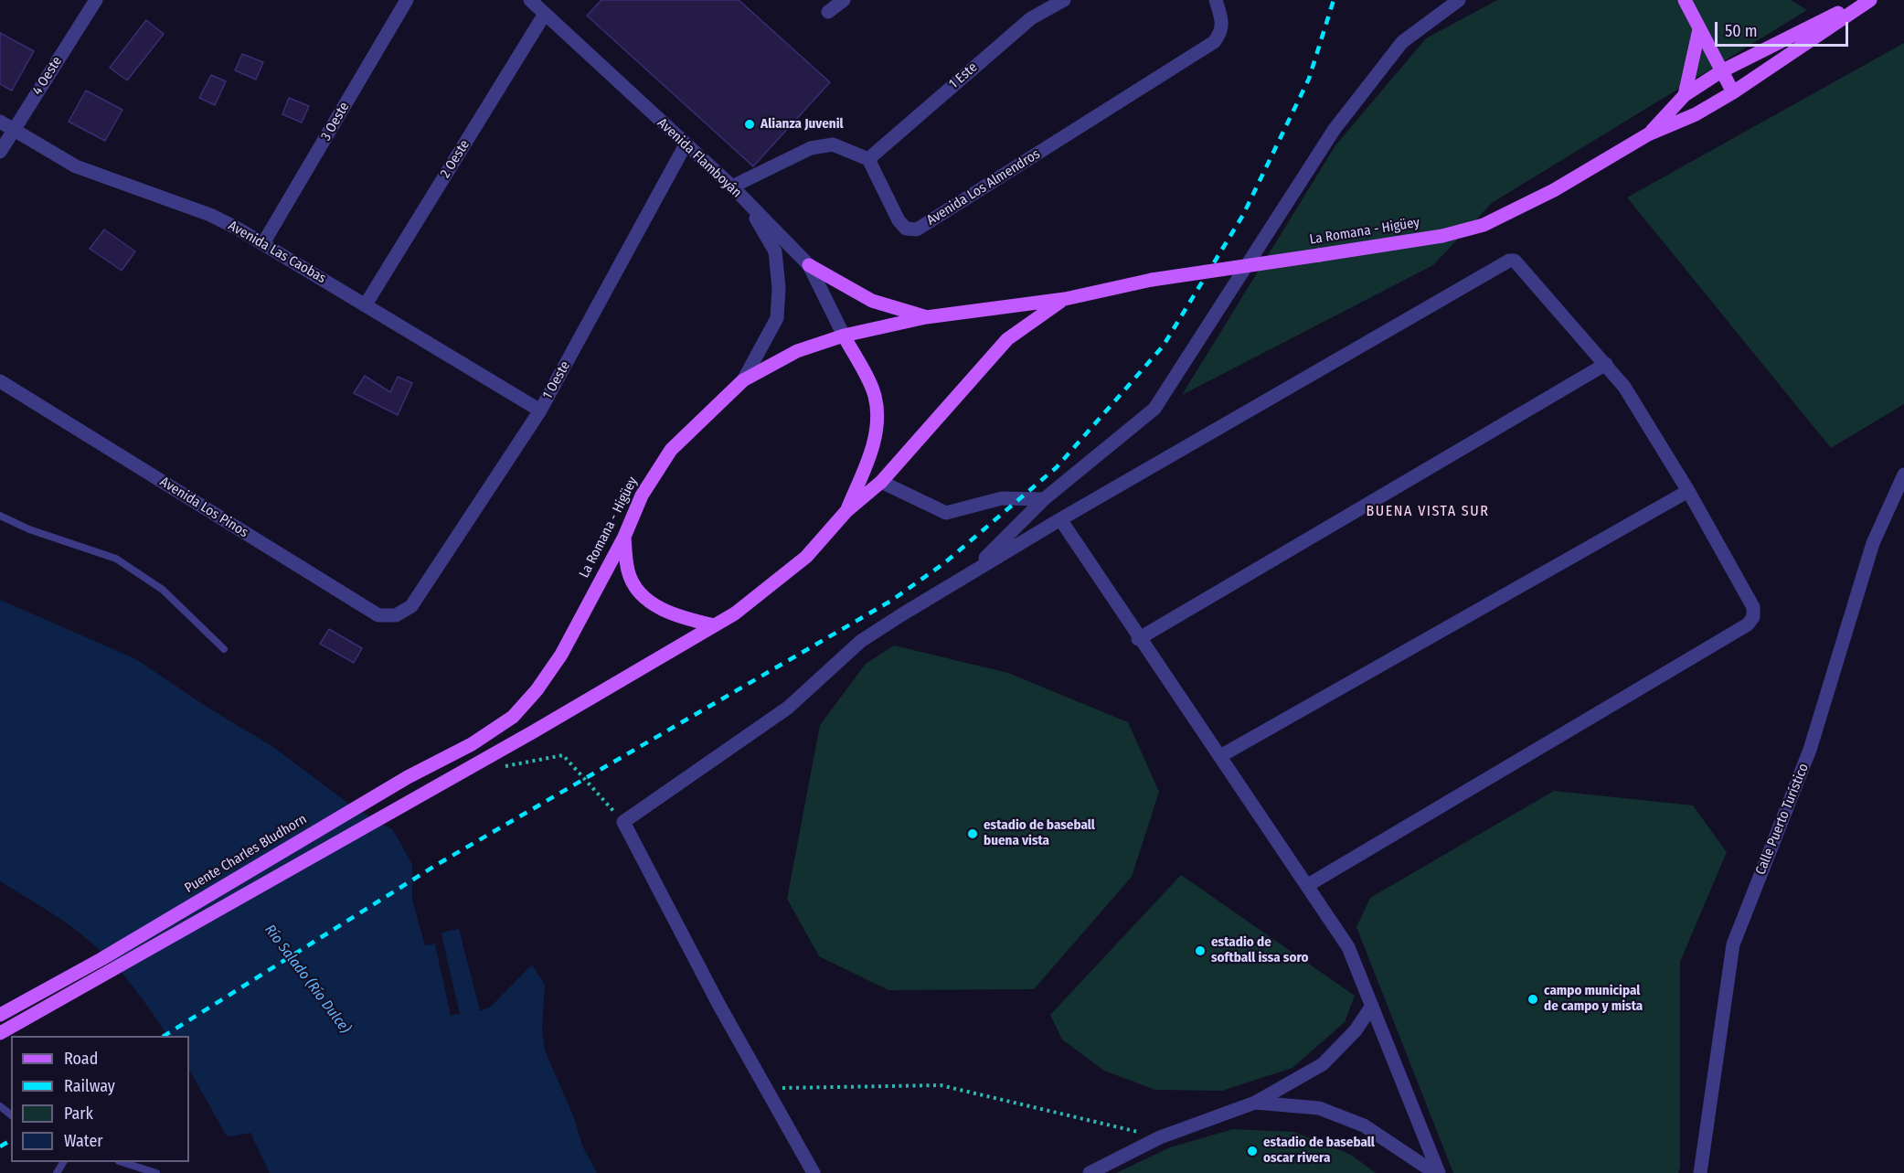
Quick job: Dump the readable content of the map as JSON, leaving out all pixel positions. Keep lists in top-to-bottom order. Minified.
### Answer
{"streets":{"main road":["La Romana - Higüey","Puente Charles Bludhorn"],"street":["4 Oeste","1 Este","3 Oeste","Avenida Flamboyán","2 Oeste","Avenida Los Almendros","Avenida Las Caobas","1 Oeste","Avenida Los Pinos","Calle Puerto Turístico"]},"crossings":[["4 Oeste","Avenida Las Caobas"],["1 Este","Avenida Los Almendros"],["3 Oeste","Avenida Las Caobas"],["Avenida Flamboyán","2 Oeste"],["Avenida Flamboyán","La Romana - Higüey"],["Avenida Flamboyán","1 Oeste"],["2 Oeste","Avenida Las Caobas"],["La Romana - Higüey","Puente Charles Bludhorn"],["Avenida Las Caobas","1 Oeste"],["1 Oeste","Avenida Los Pinos"]],"districts":["BUENA VISTA SUR"],"water":["Río Salado (Río Dulce)"],"places":["Alianza Juvenil","estadio de baseball buena vista","estadio de softball issa soro","campo municipal de campo y mista","estadio de baseball oscar rivera"],"legend":["Road","Railway","Park","Water"],"scale_bar":"50 m"}
